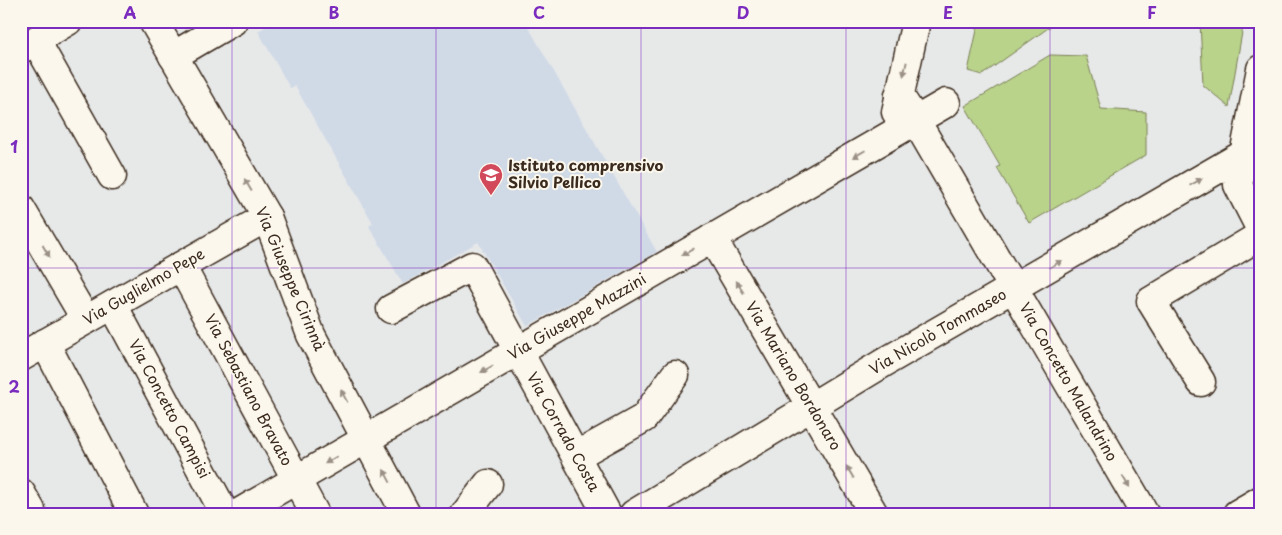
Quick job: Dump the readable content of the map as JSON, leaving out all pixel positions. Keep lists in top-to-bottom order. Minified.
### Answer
{"streets":{"street":["Via Giuseppe Cirinnà","Via Guglielmo Pepe","Via Giuseppe Mazzini","Via Nicolò Tommaseo","Via Mariano Bordonaro","Via Concetto Malandrino","Via Sebastiano Bravato","Via Concetto Campisi","Via Corrado Costa"]},"crossings":[["Via Giuseppe Cirinnà","Via Guglielmo Pepe"],["Via Giuseppe Cirinnà","Via Giuseppe Mazzini"],["Via Guglielmo Pepe","Via Sebastiano Bravato"],["Via Guglielmo Pepe","Via Concetto Campisi"],["Via Giuseppe Mazzini","Via Mariano Bordonaro"],["Via Giuseppe Mazzini","Via Concetto Malandrino"],["Via Giuseppe Mazzini","Via Sebastiano Bravato"],["Via Giuseppe Mazzini","Via Corrado Costa"],["Via Nicolò Tommaseo","Via Mariano Bordonaro"],["Via Nicolò Tommaseo","Via Concetto Malandrino"]],"one_way":["Via Giuseppe Mazzini","Via Nicolò Tommaseo","Via Mariano Bordonaro","Via Concetto Malandrino"],"places":{"school or university":["Istituto comprensivo Silvio Pellico"]},"grid":{"columns":["A","B","C","D","E","F"],"rows":["1","2"]}}
